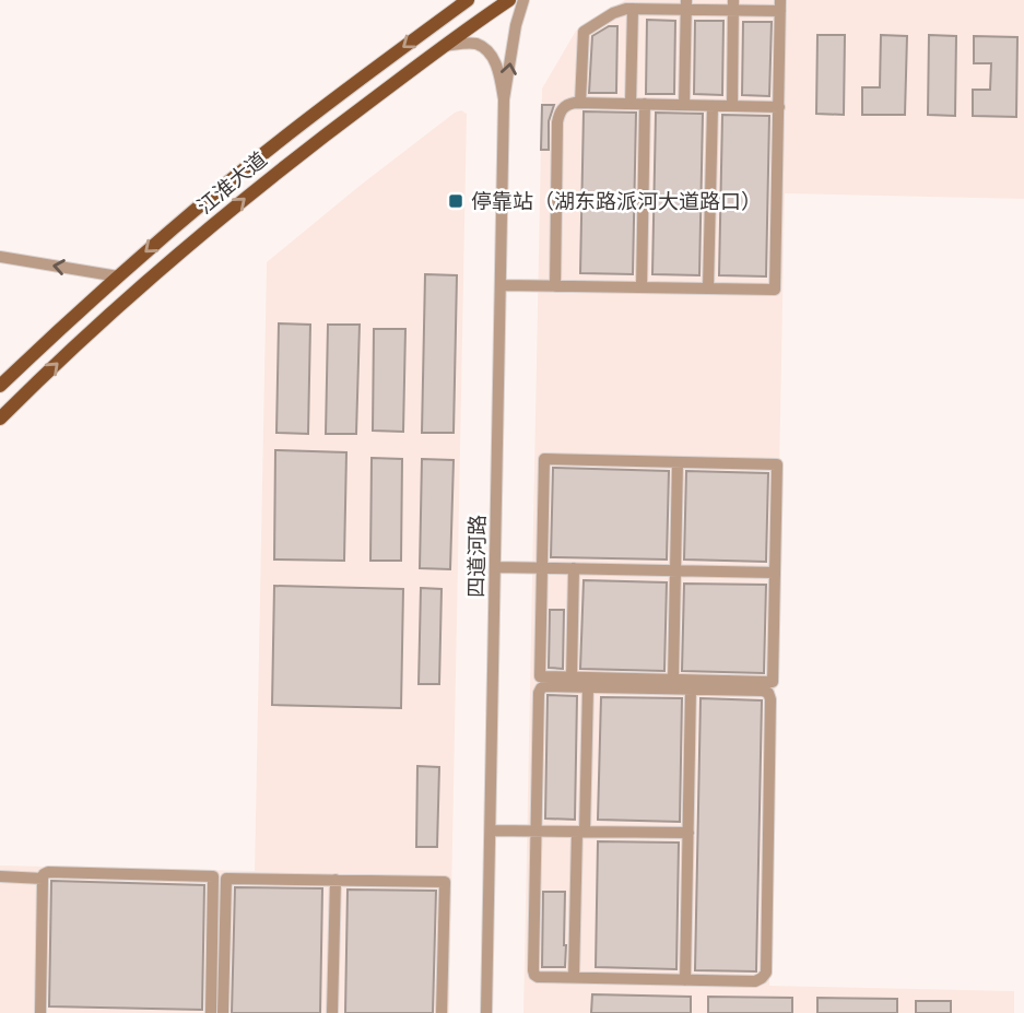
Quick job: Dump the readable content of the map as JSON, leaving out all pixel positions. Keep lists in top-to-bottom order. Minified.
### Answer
{"streets":{"main road":["江淮大道"],"street":["四道河路"]},"places":{"transit":["停靠站（湖东路派河大道路口）"]}}
